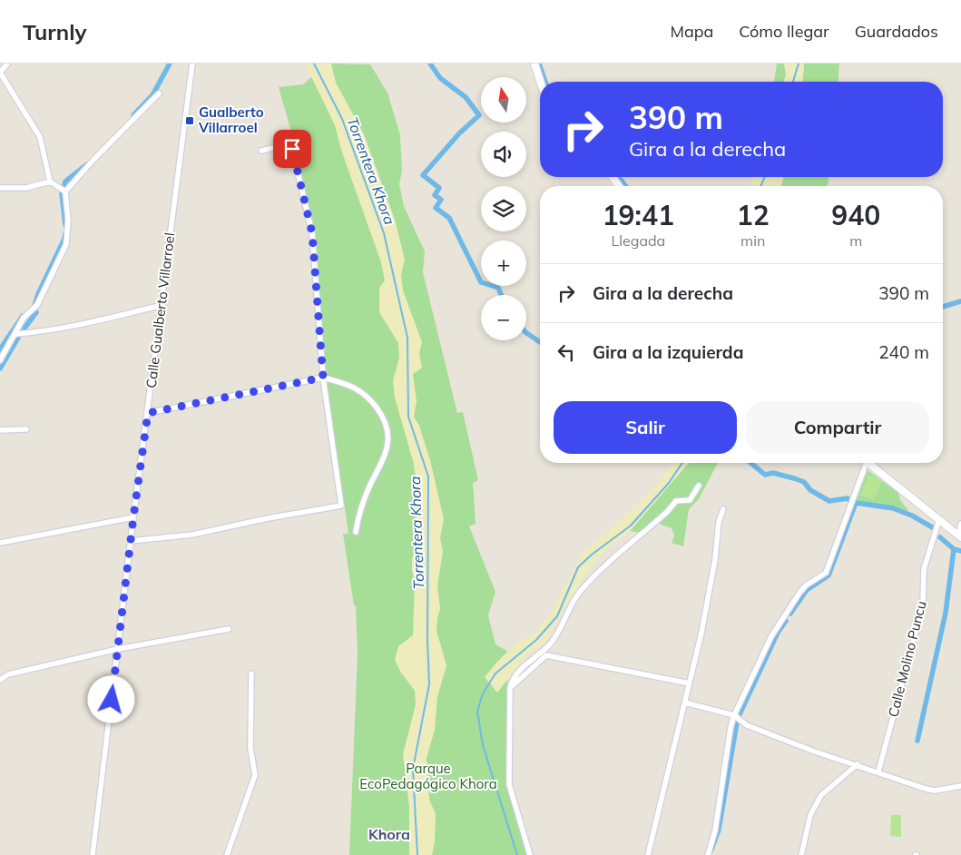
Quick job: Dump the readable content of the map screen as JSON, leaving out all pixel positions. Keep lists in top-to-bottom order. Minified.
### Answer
{"streets":{"street":["Calle Gualberto Villarroel","Calle Molino Puncu"]},"districts":["Khora"],"water":["Torrentera Khora"],"parks":["Parque EcoPedagógico Khora"],"places":{"transit":["Gualberto Villarroel"]},"north":"top","page":{"header":"Turnly","nav":["Mapa","Cómo llegar","Guardados"],"map_buttons":["+","−"],"turn":["390 m","Gira a la derecha"],"eta":["19:41","Llegada","12","min","940","m"],"list":[{"name":"Gira a la derecha","value":"390 m"},{"name":"Gira a la izquierda","value":"240 m"}],"buttons":["Salir","Compartir"]}}
